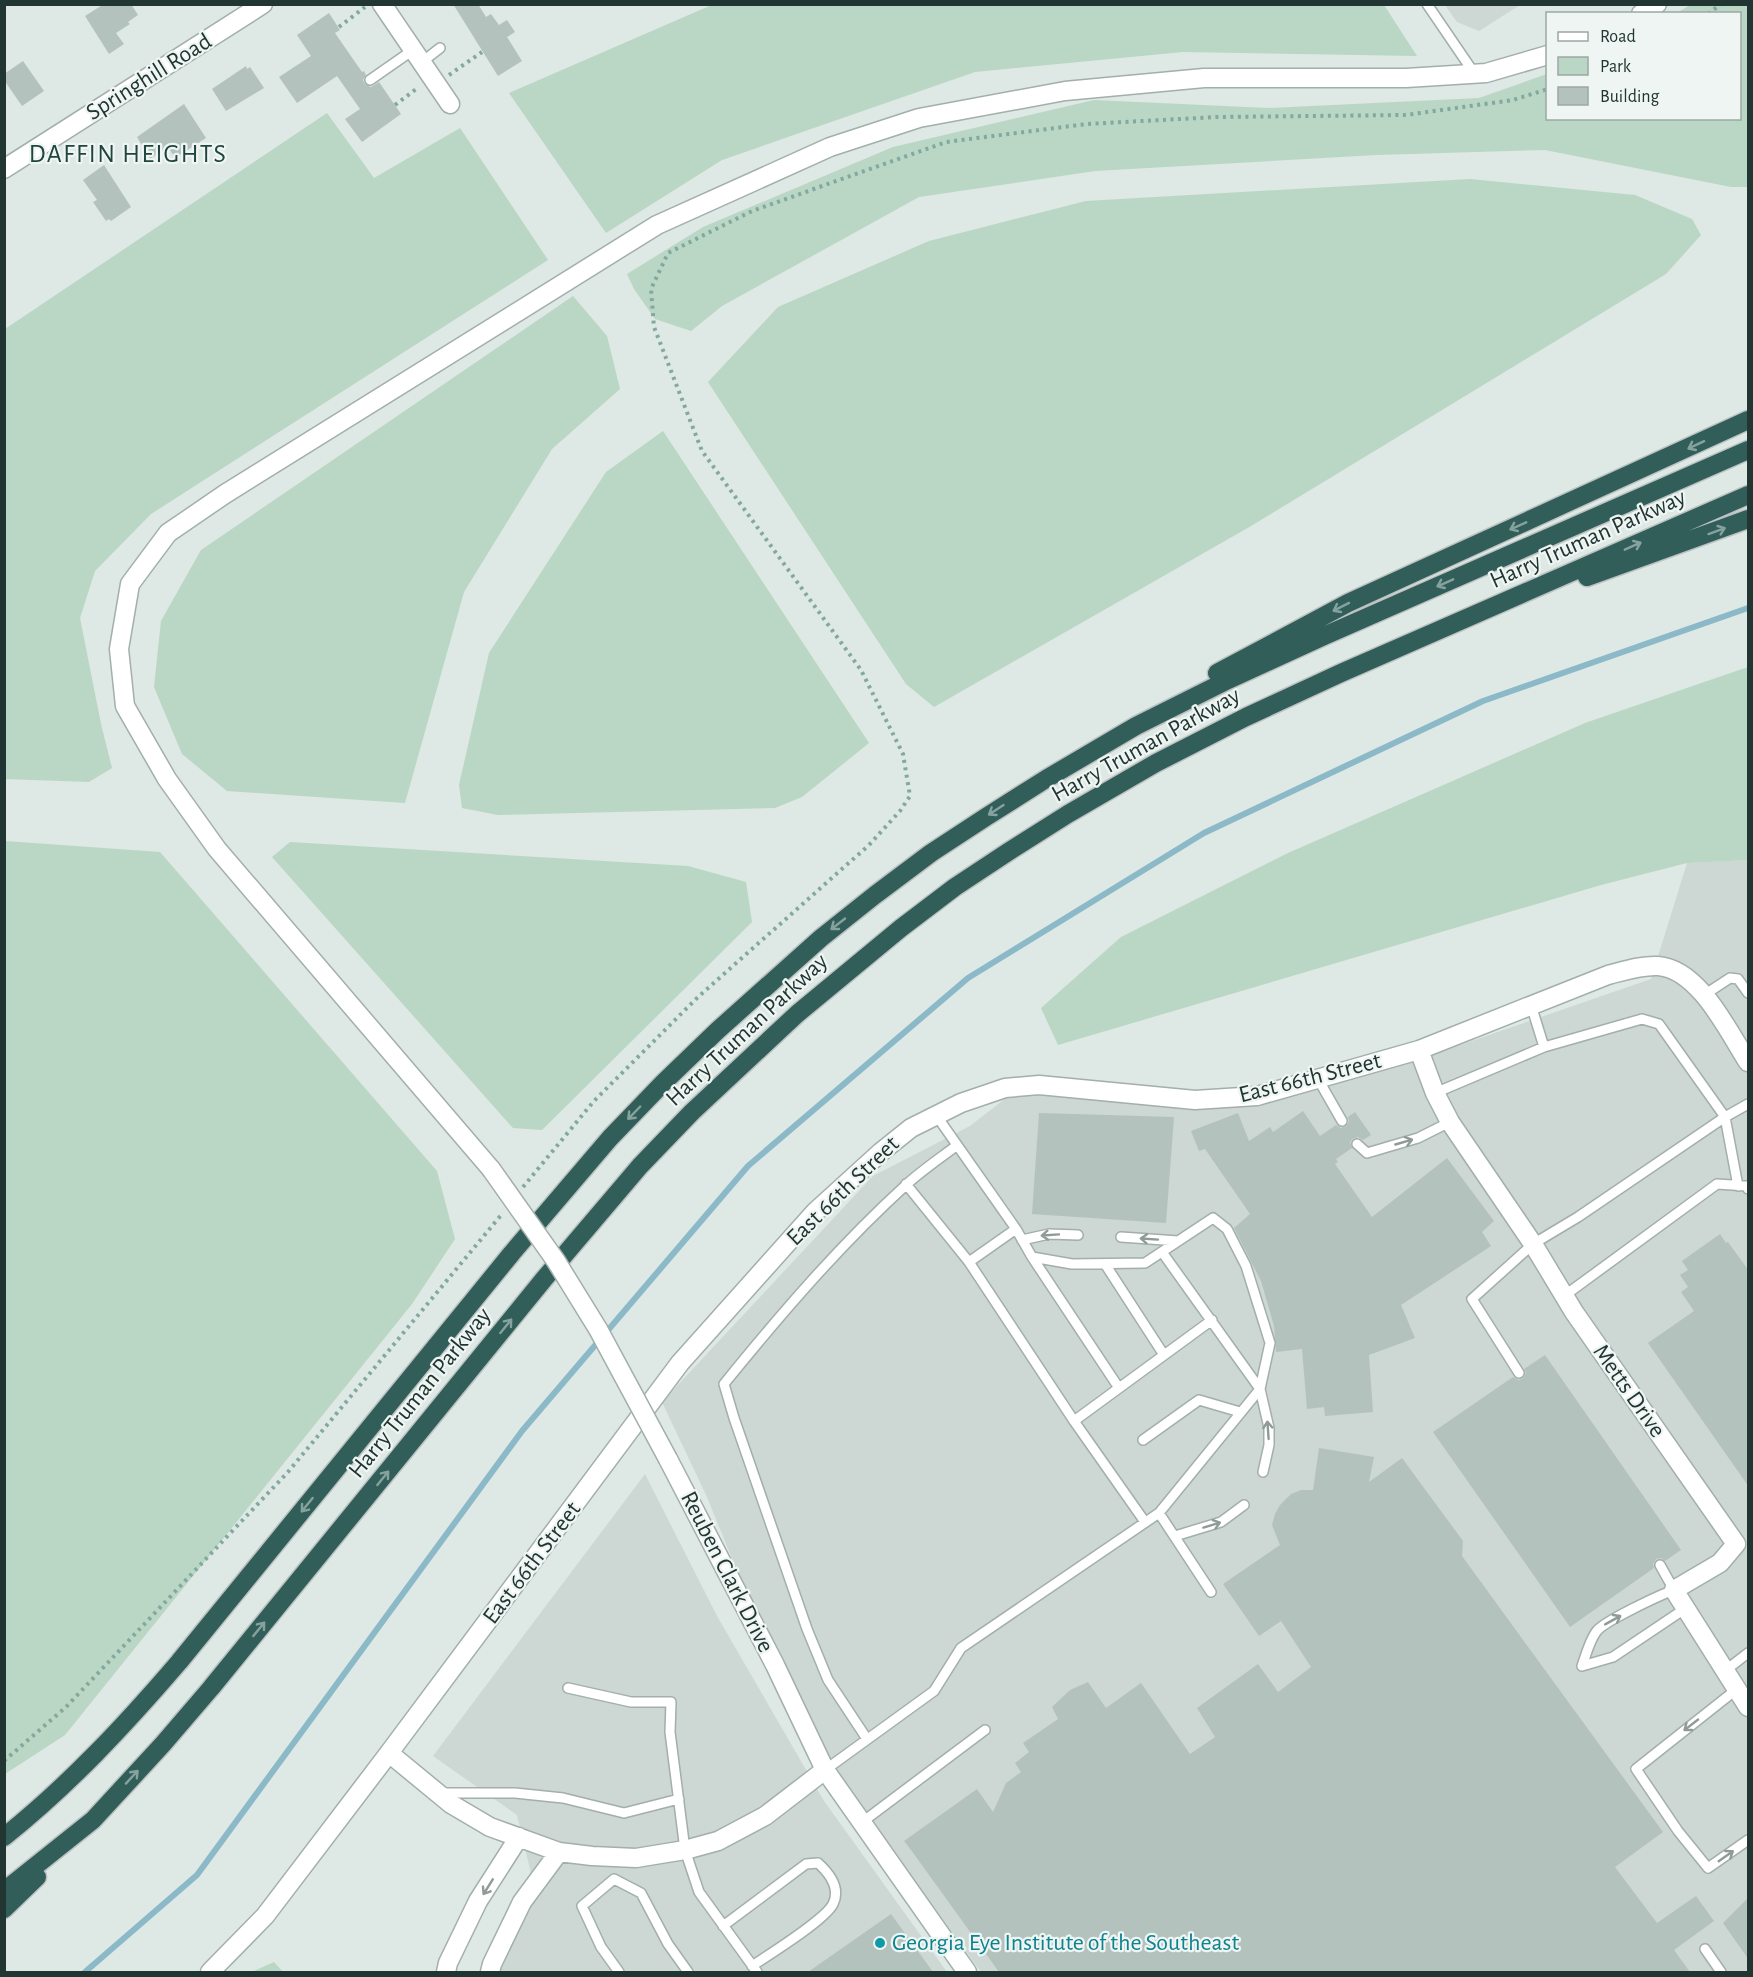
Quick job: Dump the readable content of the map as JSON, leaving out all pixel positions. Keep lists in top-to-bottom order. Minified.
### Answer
{"streets":{"highway":["Harry Truman Parkway"],"street":["Springhill Road","East 66th Street","Metts Drive","Reuben Clark Drive"]},"crossings":[["East 66th Street","Metts Drive"]],"districts":["DAFFIN HEIGHTS"],"places":["Georgia Eye Institute of the Southeast"],"legend":["Road","Park","Building"]}
